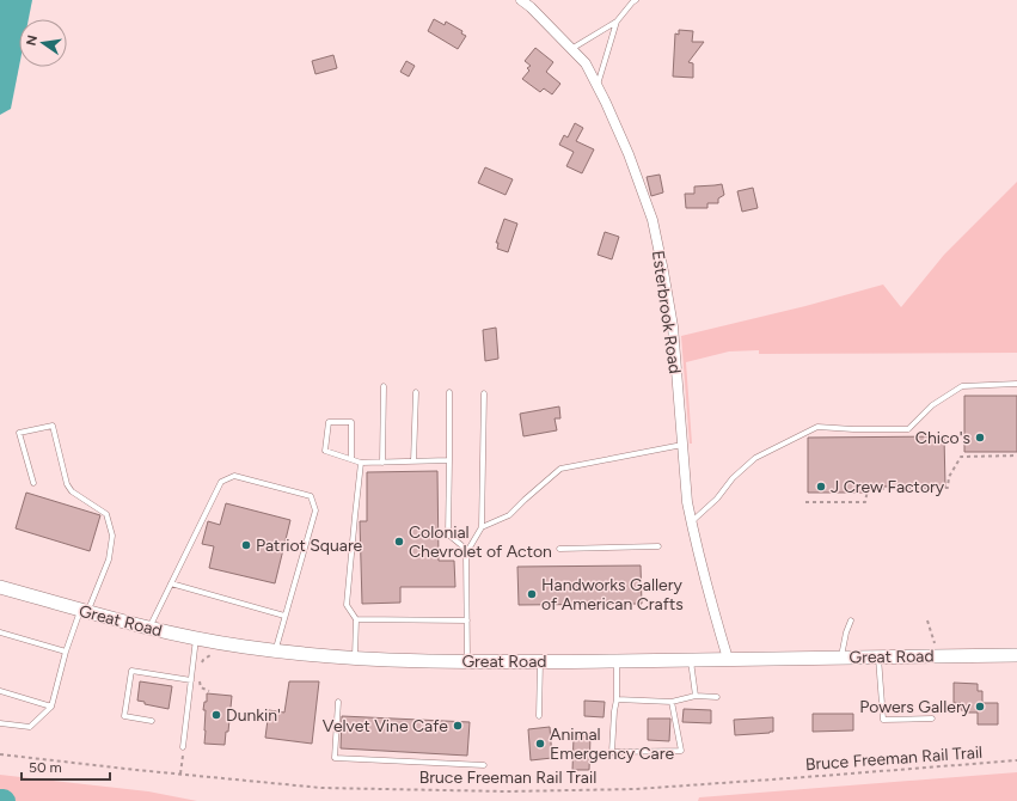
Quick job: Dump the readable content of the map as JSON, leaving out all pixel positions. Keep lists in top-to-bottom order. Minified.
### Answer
{"streets":{"main road":["Great Road"],"street":["Esterbrook Road"],"path":["Bruce Freeman Rail Trail"]},"crossings":[["Esterbrook Road","Great Road"]],"places":["Chico's","J Crew Factory","Colonial Chevrolet of Acton","Patriot Square","Handworks Gallery of American Crafts","Powers Gallery","Dunkin'","Velvet Vine Cafe","Animal Emergency Care"],"scale_bar":"50 m","north":"left"}
